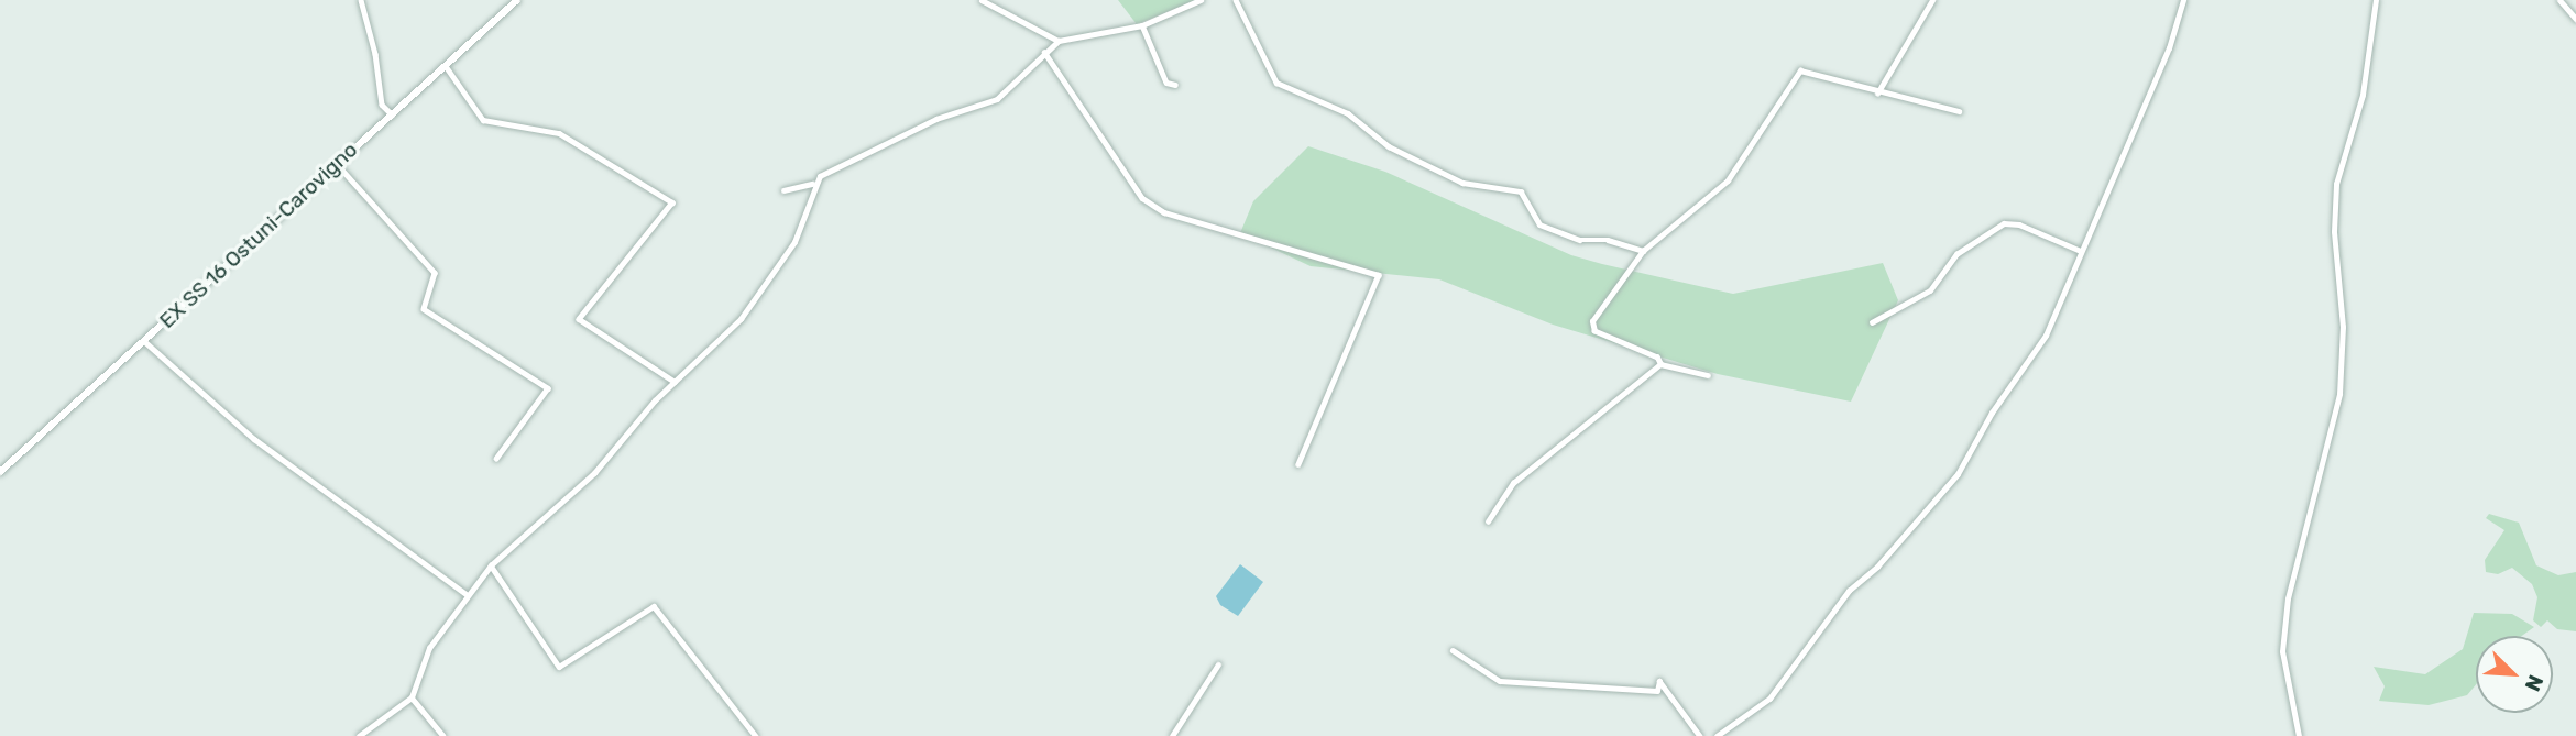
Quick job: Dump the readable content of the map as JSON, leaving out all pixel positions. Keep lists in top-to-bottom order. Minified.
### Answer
{"streets":{"main road":["EX SS 16 Ostuni-Carovigno"]},"north":"bottom right"}
